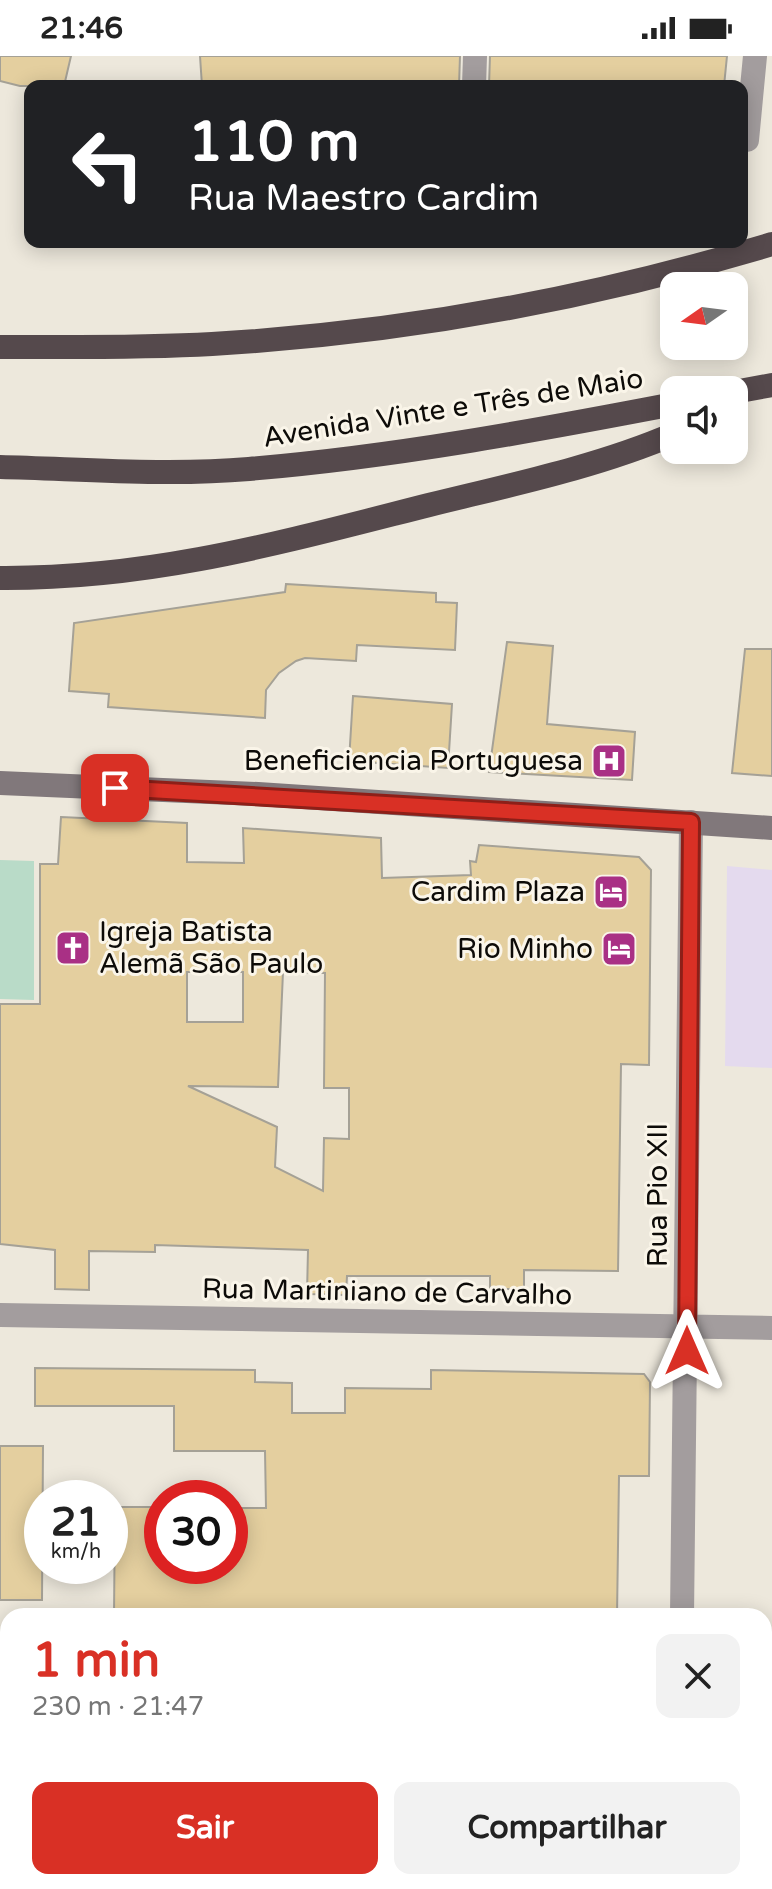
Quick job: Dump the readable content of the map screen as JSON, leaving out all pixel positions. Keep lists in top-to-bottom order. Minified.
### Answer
{"streets":{"highway":["Avenida Vinte e Três de Maio"],"street":["Rua Pio XII","Rua Martiniano de Carvalho"]},"crossings":[["Rua Pio XII","Rua Martiniano de Carvalho"]],"places":{"hospital":["Beneficiencia Portuguesa"],"hotel":["Cardim Plaza","Rio Minho"],"church":["Igreja Batista Alemã São Paulo"]},"north":"left","page":{"status":"21:46","turn":["110 m","Rua Maestro Cardim"],"speed":"21 km/h","limit":"30","heading":["1 min","230 m · 21:47"],"buttons":["Sair","Compartilhar"]}}
